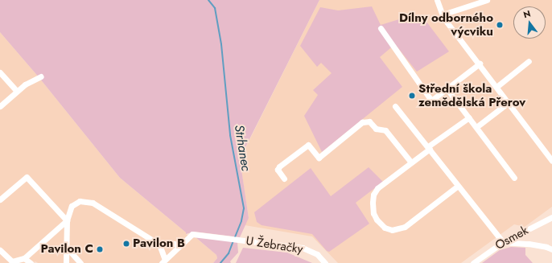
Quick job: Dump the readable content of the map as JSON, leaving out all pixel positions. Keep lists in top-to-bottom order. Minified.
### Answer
{"streets":{"street":["Osmek","U Žebračky"]},"water":["Strhanec"],"places":["Dílny odborného výcviku","Střední škola zemědělská Přerov","Pavilon B","Pavilon C"],"north":"top"}
